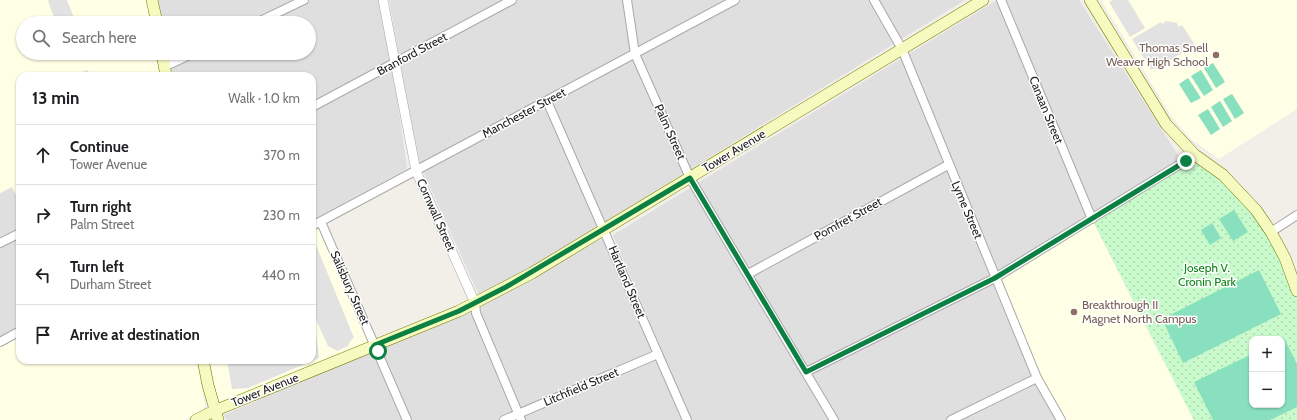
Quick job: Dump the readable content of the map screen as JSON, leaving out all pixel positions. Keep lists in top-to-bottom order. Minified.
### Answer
{"streets":{"main road":["Tower Avenue"],"street":["Branford Street","Canaan Street","Manchester Street","Palm Street","Lyme Street","Cornwall Street","Pomfret Street","Hartland Street","Salisbury Street","Litchfield Street"]},"crossings":[["Branford Street","Cornwall Street"],["Manchester Street","Palm Street"],["Manchester Street","Cornwall Street"],["Manchester Street","Hartland Street"],["Manchester Street","Salisbury Street"],["Palm Street","Tower Avenue"],["Palm Street","Pomfret Street"],["Tower Avenue","Lyme Street"],["Tower Avenue","Cornwall Street"],["Tower Avenue","Hartland Street"],["Tower Avenue","Salisbury Street"],["Lyme Street","Pomfret Street"],["Cornwall Street","Litchfield Street"],["Hartland Street","Litchfield Street"]],"parks":["Joseph V. Cronin Park"],"places":["Thomas Snell Weaver High School","Breakthrough II Magnet North Campus"],"page":{"search":"Search here","heading":["13 min","Walk · 1.0 km"],"list":[["Continue","Tower Avenue","370 m"],["Turn right","Palm Street","230 m"],["Turn left","Durham Street","440 m"],"Arrive at destination"],"map_buttons":["+","−"]}}
